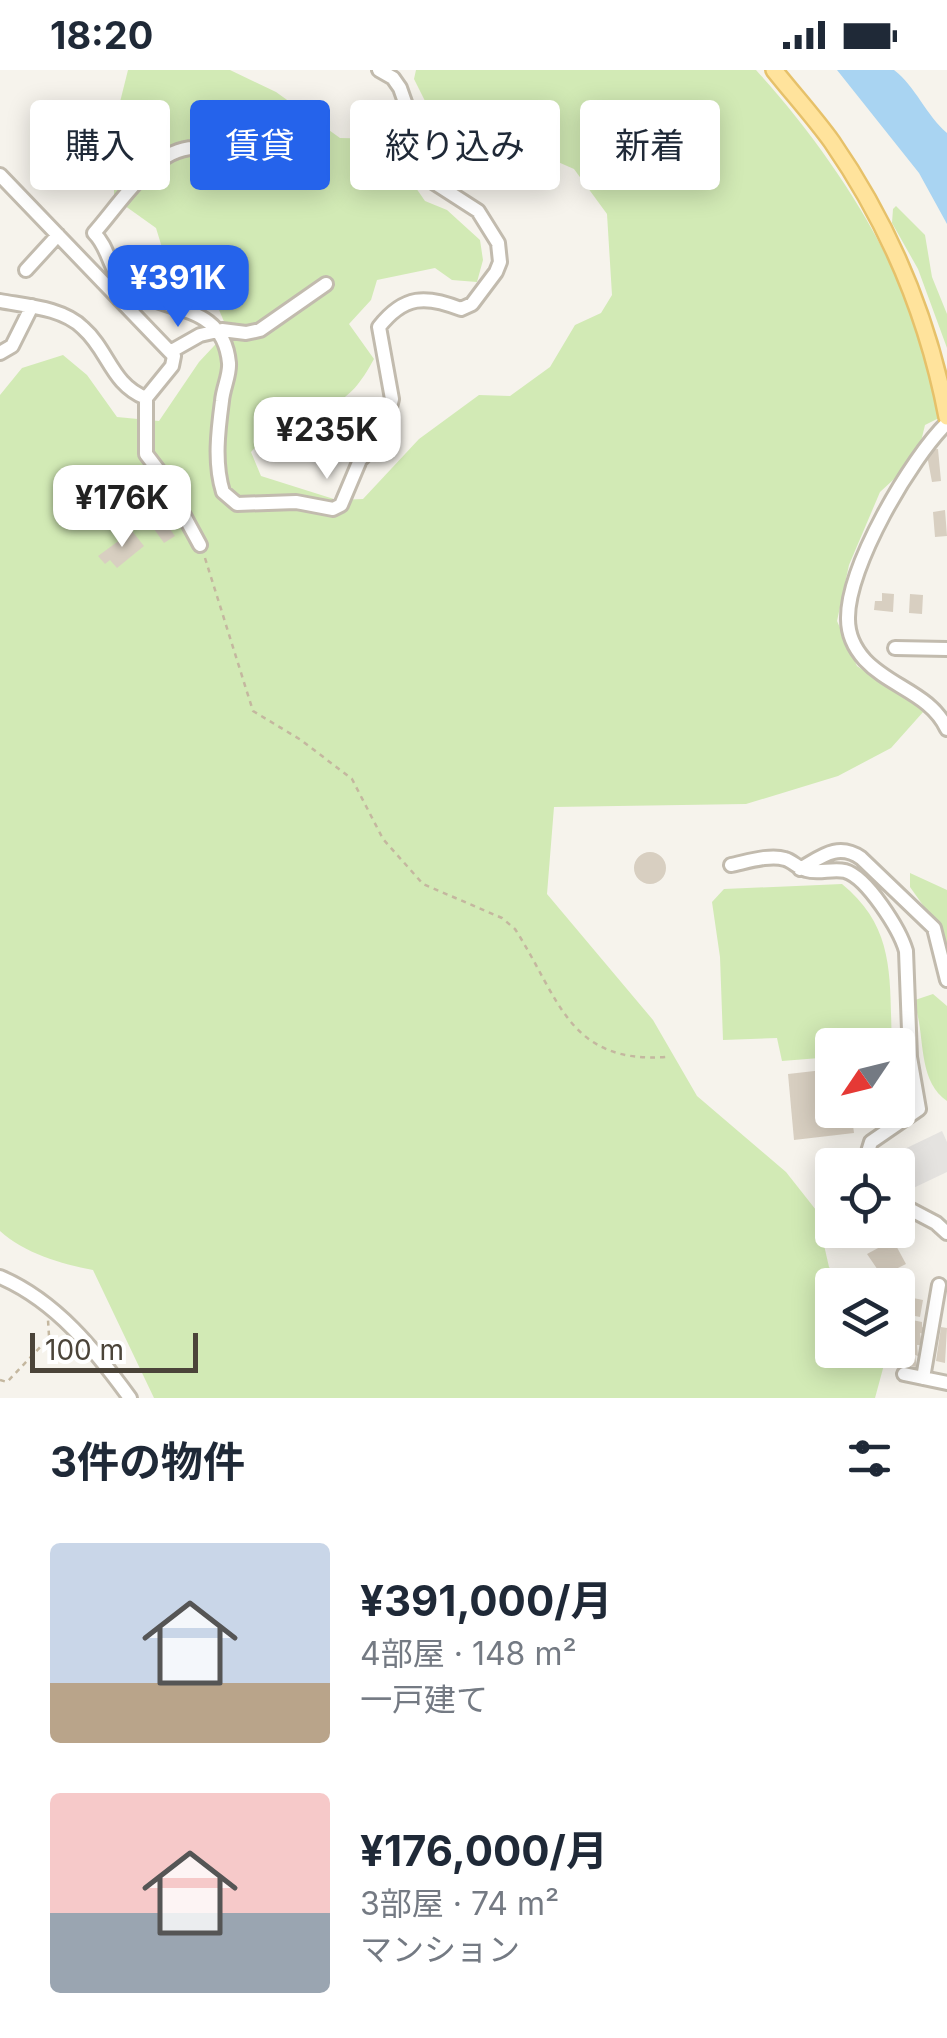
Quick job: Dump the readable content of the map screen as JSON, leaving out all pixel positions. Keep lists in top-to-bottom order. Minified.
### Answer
{"scale_bar":"100 m","north":"bottom left","page":{"status":"18:20","chip":["購入","賃貸","絞り込み","新着"],"price":["¥391K","¥235K","¥176K"],"scale":"100 m","heading":"3件の物件","list":[{"name":"¥391,000/月","note":"4部屋 · 148 m² · 一戸建て"},{"name":"¥176,000/月","note":"3部屋 · 74 m² · マンション"}]}}
